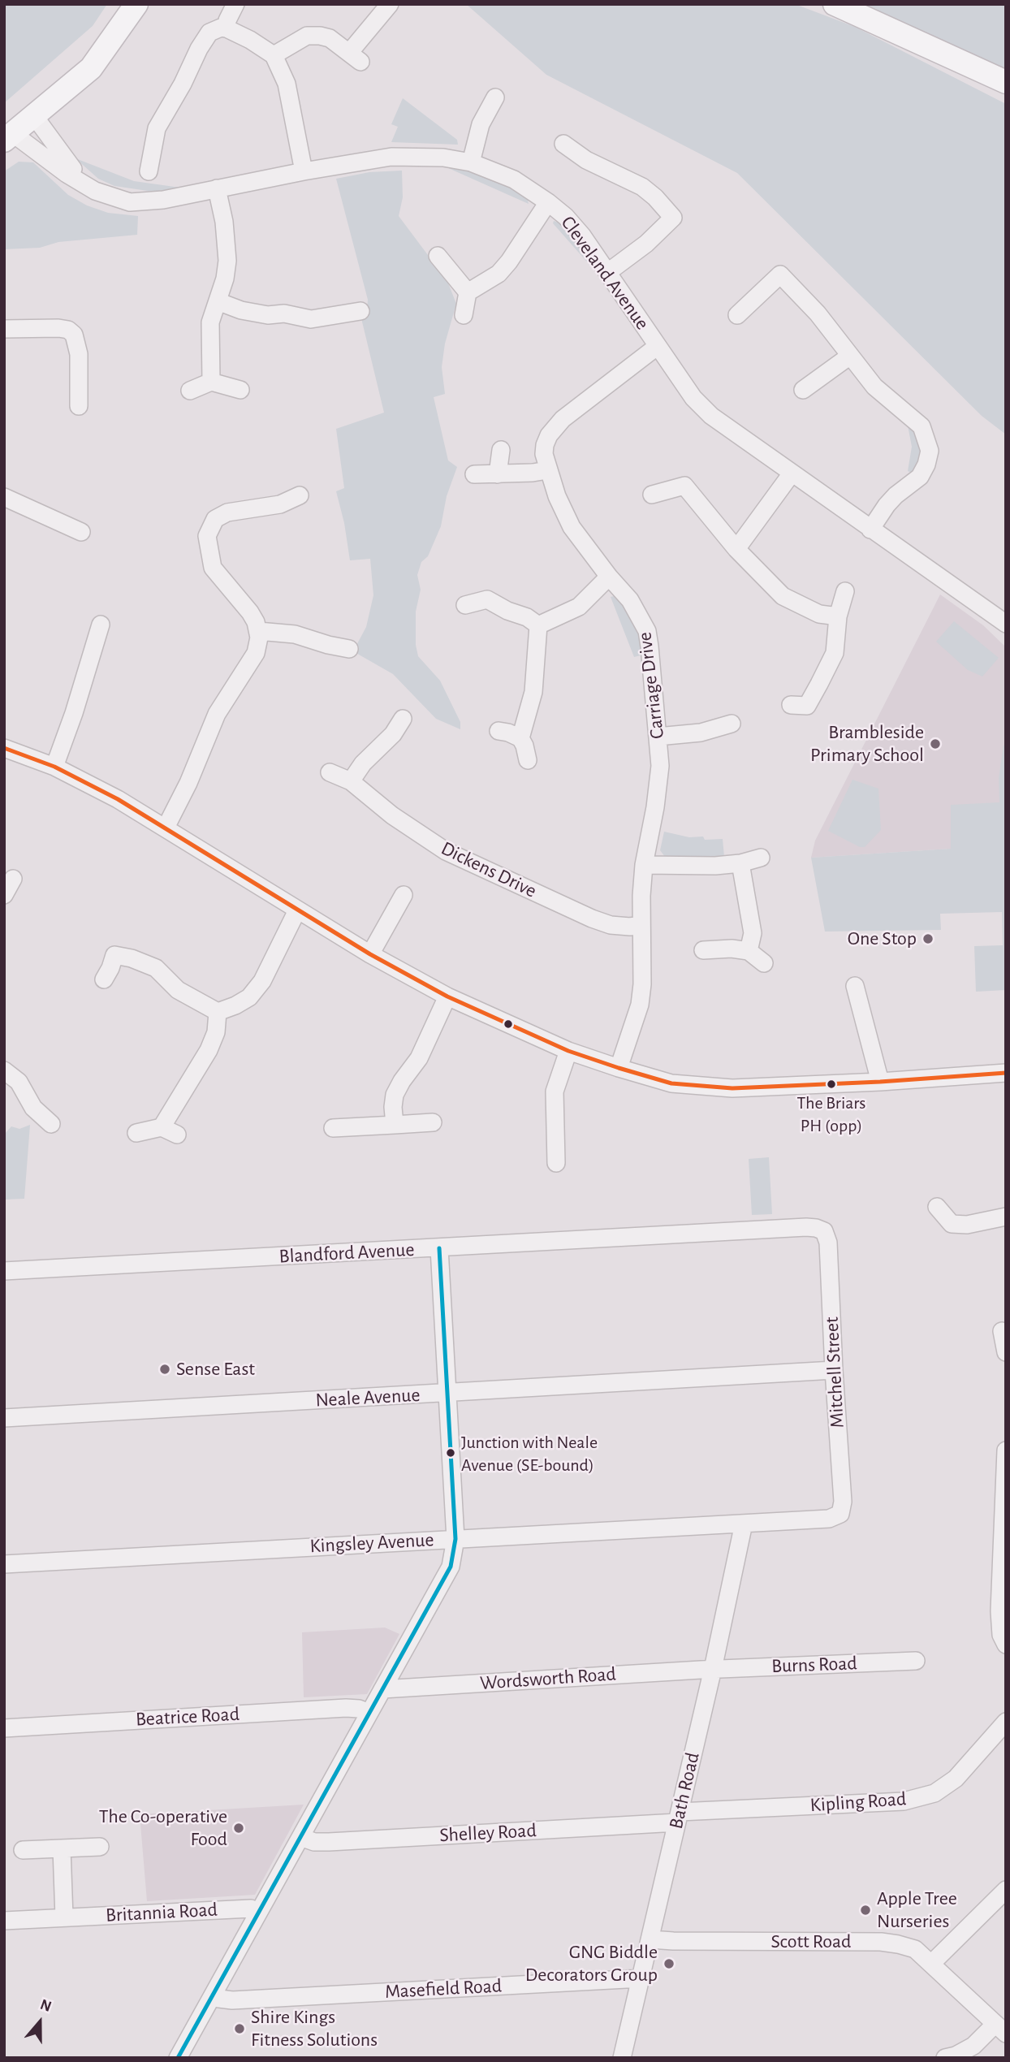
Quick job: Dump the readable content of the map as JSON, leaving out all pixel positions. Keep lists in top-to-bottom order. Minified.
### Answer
{"streets":{"street":["Cleveland Avenue","Carriage Drive","Dickens Drive","Blandford Avenue","Mitchell Street","Neale Avenue","Kingsley Avenue","Burns Road","Wordsworth Road","Beatrice Road","Bath Road","Kipling Road","Shelley Road","Britannia Road","Scott Road","Masefield Road"]},"crossings":[["Cleveland Avenue","Carriage Drive"],["Carriage Drive","Dickens Drive"],["Blandford Avenue","Mitchell Street"],["Mitchell Street","Neale Avenue"],["Mitchell Street","Kingsley Avenue"],["Kingsley Avenue","Bath Road"],["Burns Road","Wordsworth Road"],["Burns Road","Bath Road"],["Wordsworth Road","Bath Road"],["Bath Road","Kipling Road"],["Bath Road","Shelley Road"],["Bath Road","Scott Road"],["Bath Road","Masefield Road"],["Kipling Road","Shelley Road"]],"places":["Brambleside Primary School","One Stop","The Briars PH (opp)","Sense East","Junction with Neale Avenue (SE-bound)","The Co-operative Food","Apple Tree Nurseries","GNG Biddle Decorators Group","Shire Kings Fitness Solutions"],"north":"top"}
